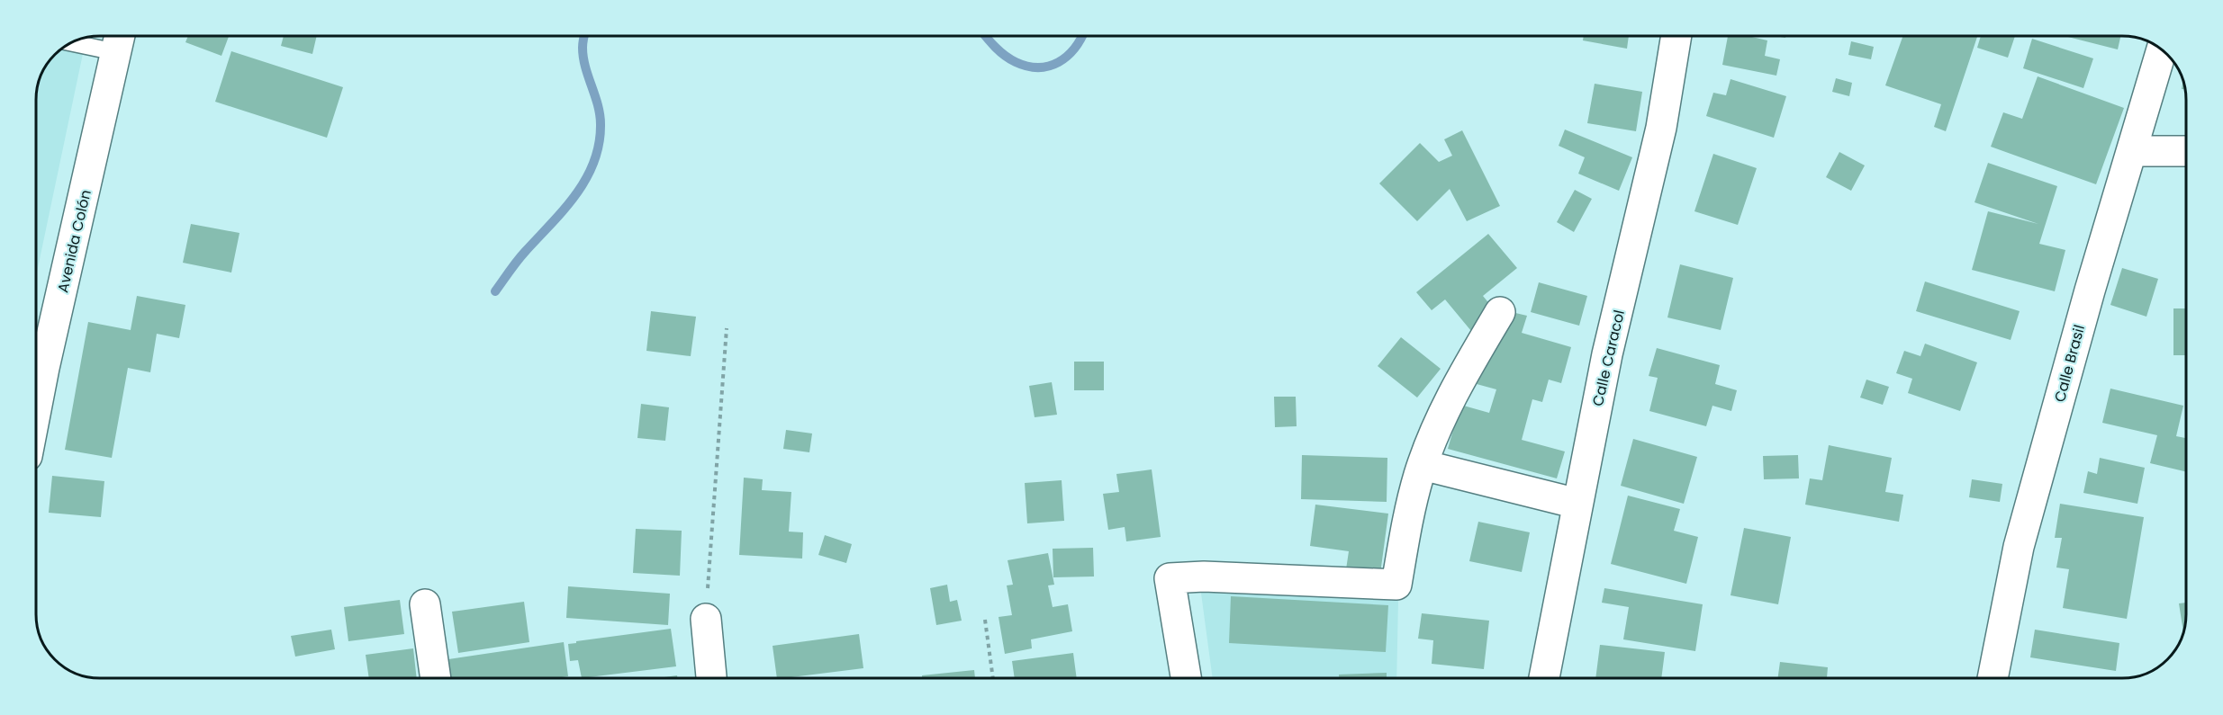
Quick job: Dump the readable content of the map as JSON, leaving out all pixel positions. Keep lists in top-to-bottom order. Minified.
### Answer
{"streets":{"street":["Avenida Colón","Calle Caracol","Calle Brasil"]}}
